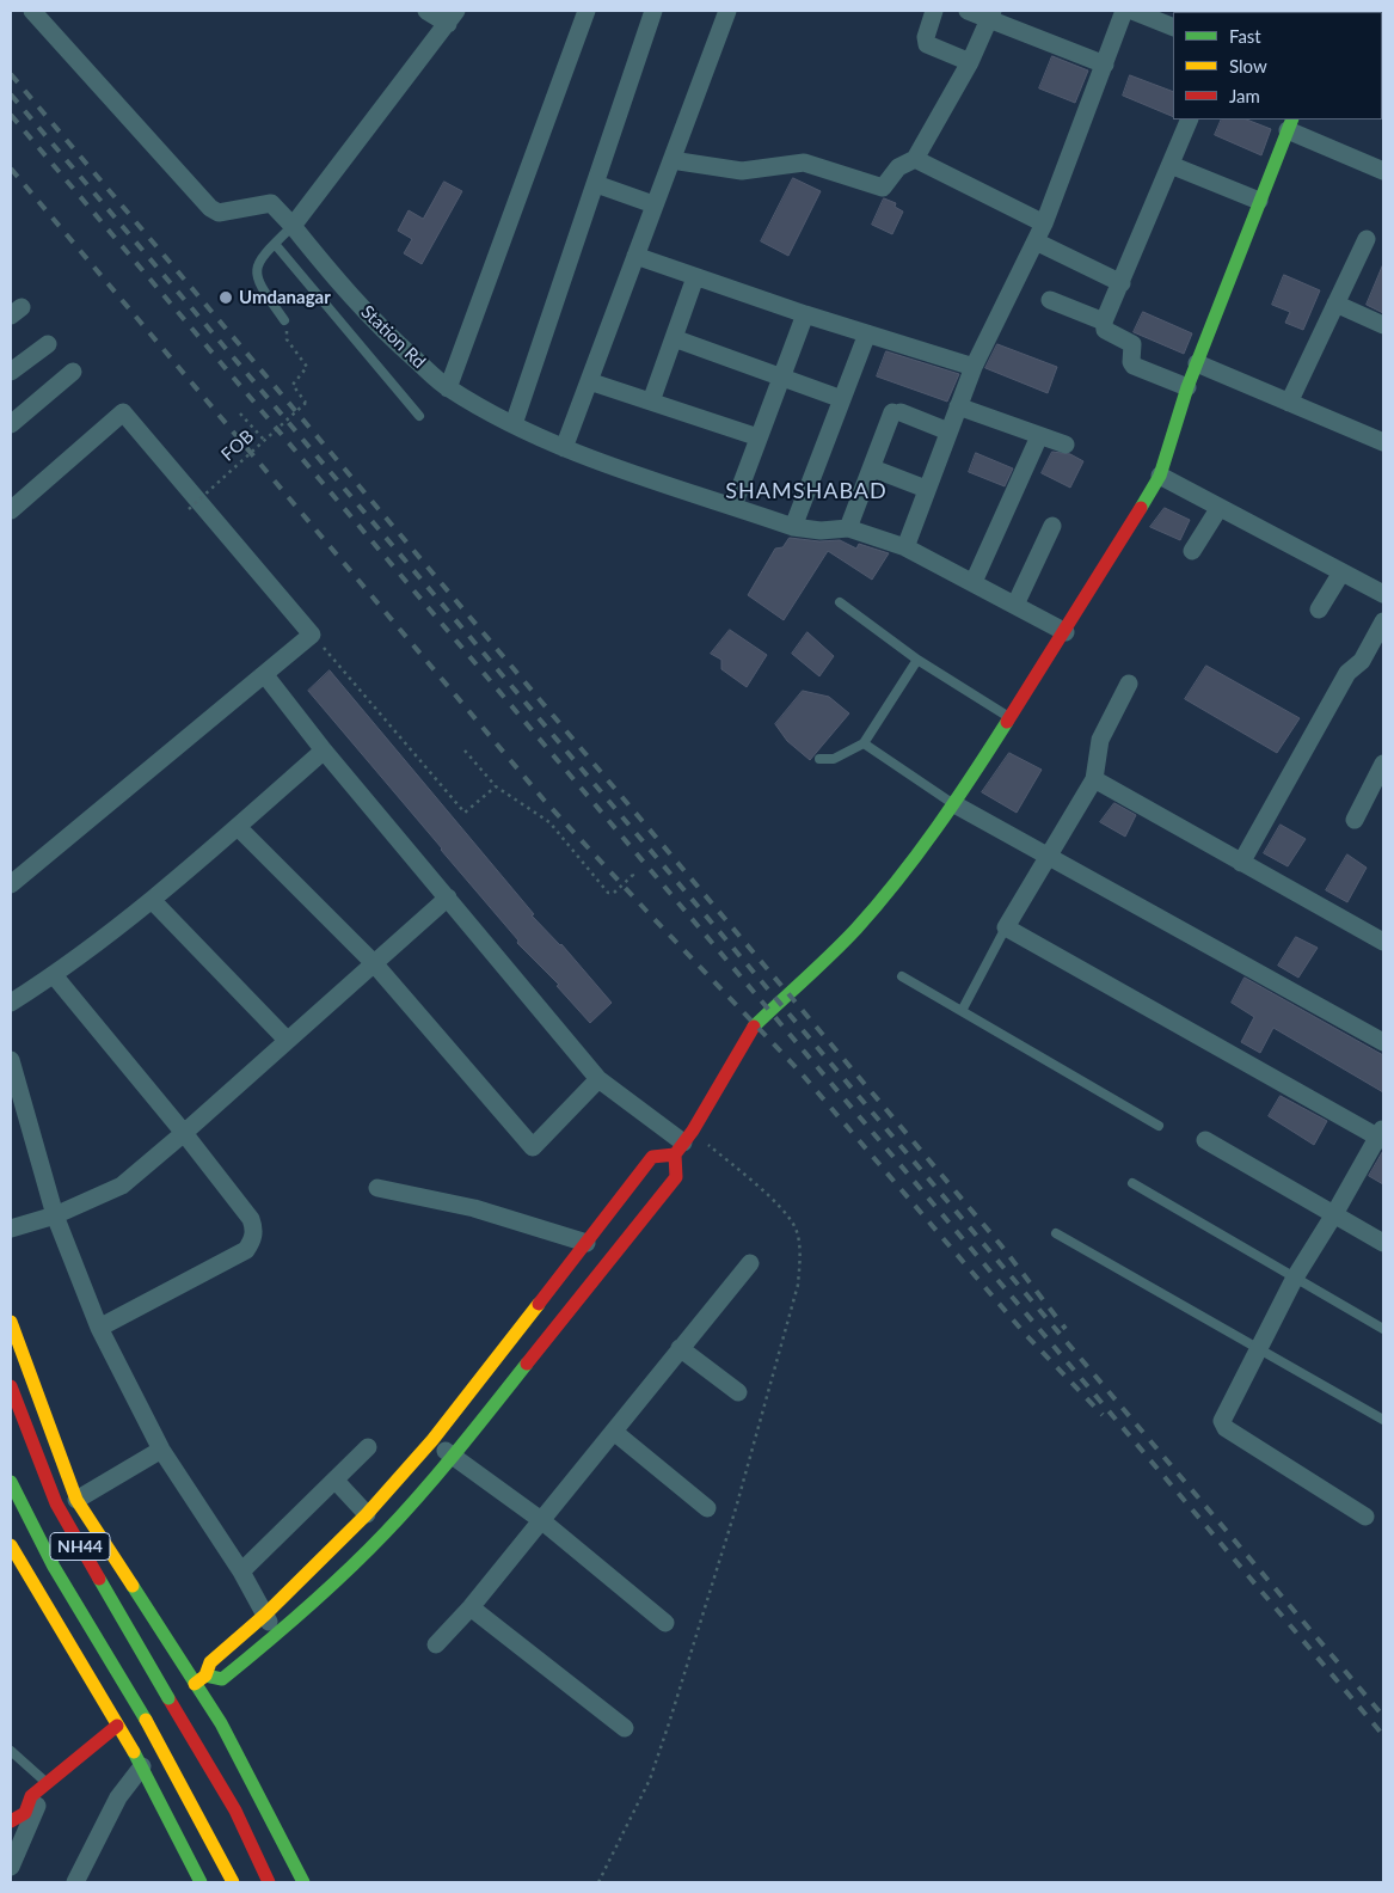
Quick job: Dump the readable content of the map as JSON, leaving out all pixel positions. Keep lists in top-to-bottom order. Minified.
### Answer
{"streets":{"main road":["NH44"],"street":["Station Rd"],"path":["FOB"]},"districts":["SHAMSHABAD"],"places":["Umdanagar"],"legend":["Fast","Slow","Jam"]}
